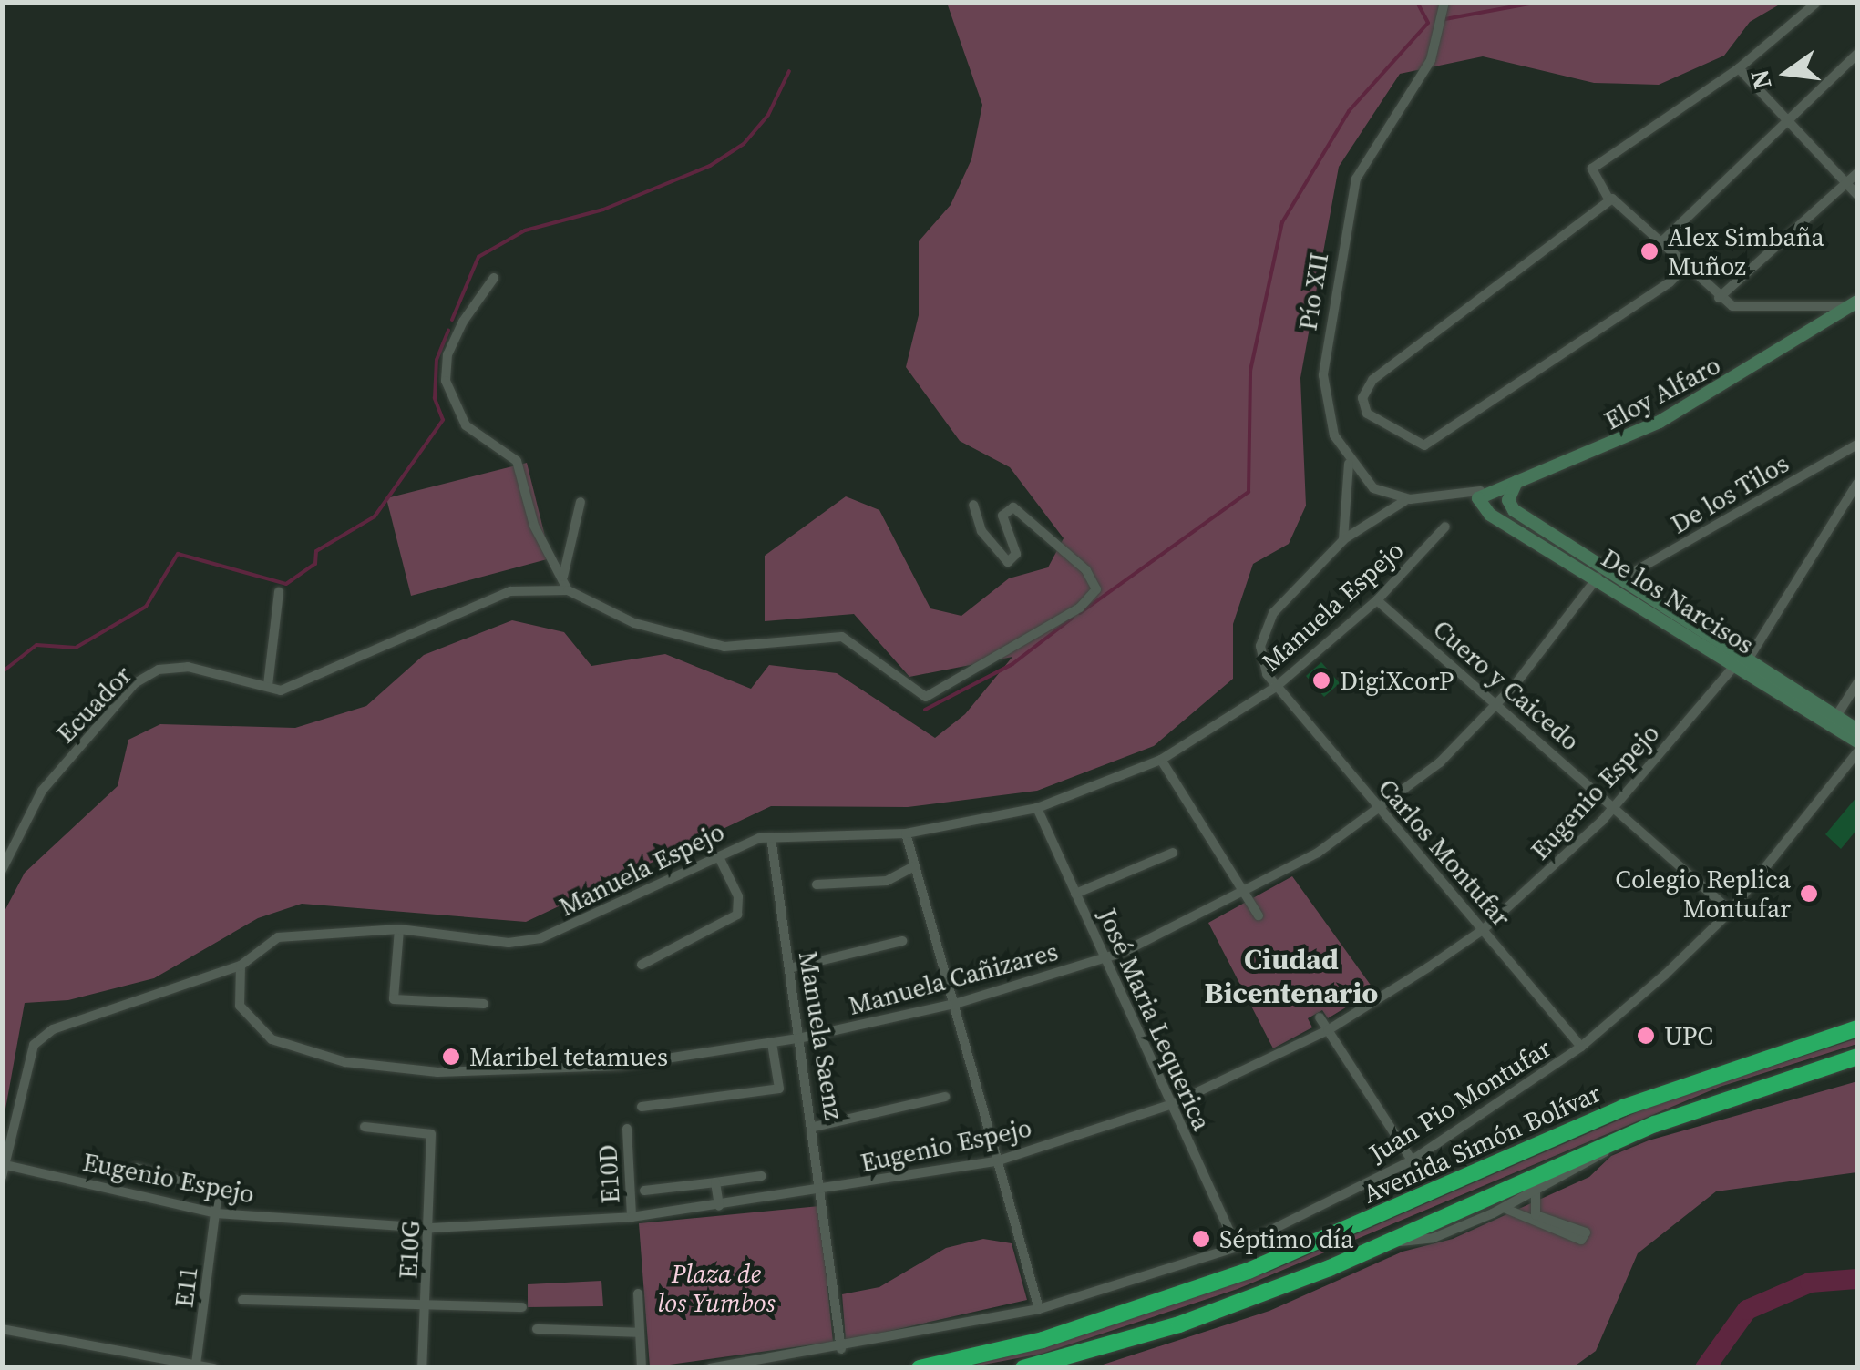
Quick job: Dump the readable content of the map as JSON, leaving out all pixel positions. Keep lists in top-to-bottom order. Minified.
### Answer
{"streets":{"highway":["Avenida Simón Bolívar"],"street":["Pío XII","Eloy Alfaro","De los Tilos","De los Narcisos","Manuela Espejo","Cuero y Caicedo","Ecuador","Eugenio Espejo","Carlos Montufar","Manuela Cañizares","José Maria Lequerica","Manuela Saenz","Juan Pio Montufar","E10D","E10G","E11"]},"crossings":[["Pío XII","Eloy Alfaro"],["Pío XII","De los Narcisos"],["Eloy Alfaro","De los Narcisos"],["De los Tilos","De los Narcisos"],["De los Narcisos","Eugenio Espejo"],["De los Narcisos","Manuela Cañizares"],["Manuela Espejo","Cuero y Caicedo"],["Manuela Espejo","Eugenio Espejo"],["Manuela Espejo","Carlos Montufar"],["Manuela Espejo","Manuela Cañizares"],["Manuela Espejo","José Maria Lequerica"],["Manuela Espejo","Manuela Saenz"],["Cuero y Caicedo","Eugenio Espejo"],["Cuero y Caicedo","Manuela Cañizares"],["Cuero y Caicedo","Juan Pio Montufar"],["Eugenio Espejo","Carlos Montufar"],["Eugenio Espejo","José Maria Lequerica"],["Eugenio Espejo","Manuela Saenz"],["Eugenio Espejo","E10D"],["Eugenio Espejo","E10G"],["Eugenio Espejo","E11"],["Carlos Montufar","Manuela Cañizares"],["Carlos Montufar","Juan Pio Montufar"],["Manuela Cañizares","José Maria Lequerica"],["Manuela Cañizares","Manuela Saenz"],["José Maria Lequerica","Juan Pio Montufar"],["Manuela Saenz","Juan Pio Montufar"]],"districts":["Ciudad Bicentenario"],"parks":["Plaza de los Yumbos"],"places":["Alex Simbaña Muñoz","DigiXcorP","Colegio Replica Montufar","UPC","Maribel tetamues","Séptimo día"],"north":"left"}
